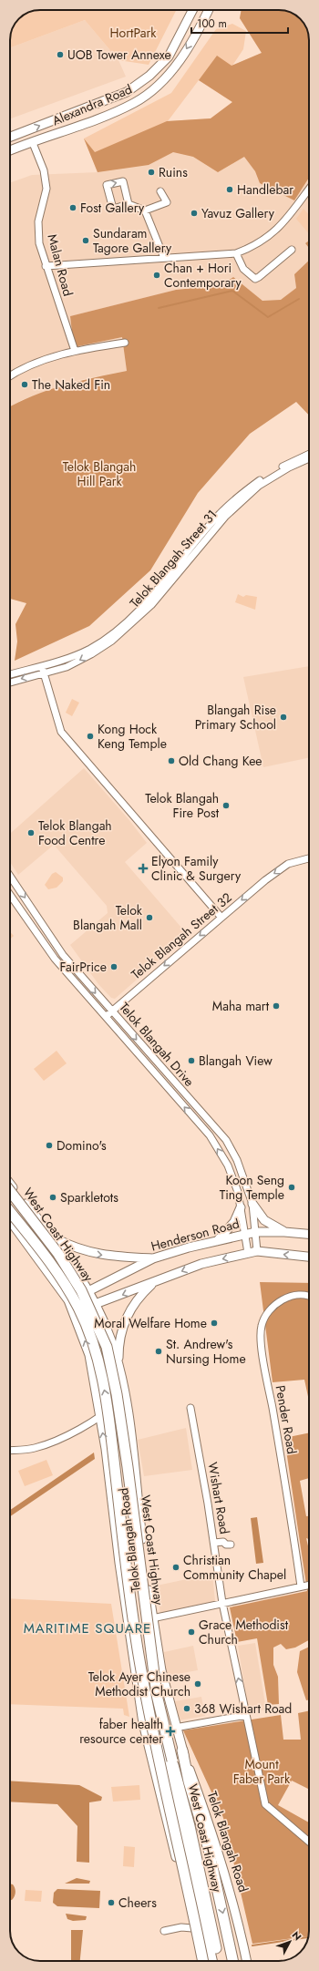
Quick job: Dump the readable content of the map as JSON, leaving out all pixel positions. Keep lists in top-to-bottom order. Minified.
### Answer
{"streets":{"highway":["West Coast Highway"],"main road":["Alexandra Road","Henderson Road","Telok Blangah Road"],"street":["Malan Road","Telok Blangah Street 31","Telok Blangah Street 32","Telok Blangah Drive","Pender Road","Wishart Road"]},"crossings":[["Alexandra Road","Malan Road"],["Telok Blangah Street 32","Telok Blangah Drive"],["Telok Blangah Drive","Henderson Road"],["Henderson Road","Telok Blangah Road"]],"one_way":["Telok Blangah Street 32"],"districts":["MARITIME SQUARE"],"parks":["HortPark","Telok Blangah Hill Park","Mount Faber Park"],"places":{"other":["UOB Tower Annexe","Ruins","Handlebar","Fost Gallery","Yavuz Gallery","Sundaram Tagore Gallery","Chan + Hori Contemporary","The Naked Fin","Blangah Rise Primary School","Kong Hock Keng Temple","Old Chang Kee","Telok Blangah Fire Post","Telok Blangah Food Centre","Telok Blangah Mall","FairPrice","Maha mart","Blangah View","Domino's","Koon Seng Ting Temple","Sparkletots","Moral Welfare Home","St. Andrew's Nursing Home","Christian Community Chapel","Grace Methodist Church","Telok Ayer Chinese Methodist Church","368 Wishart Road","Cheers"],"health":["Elyon Family Clinic & Surgery","faber health resource center"]},"scale_bar":"100 m","north":"top right"}
